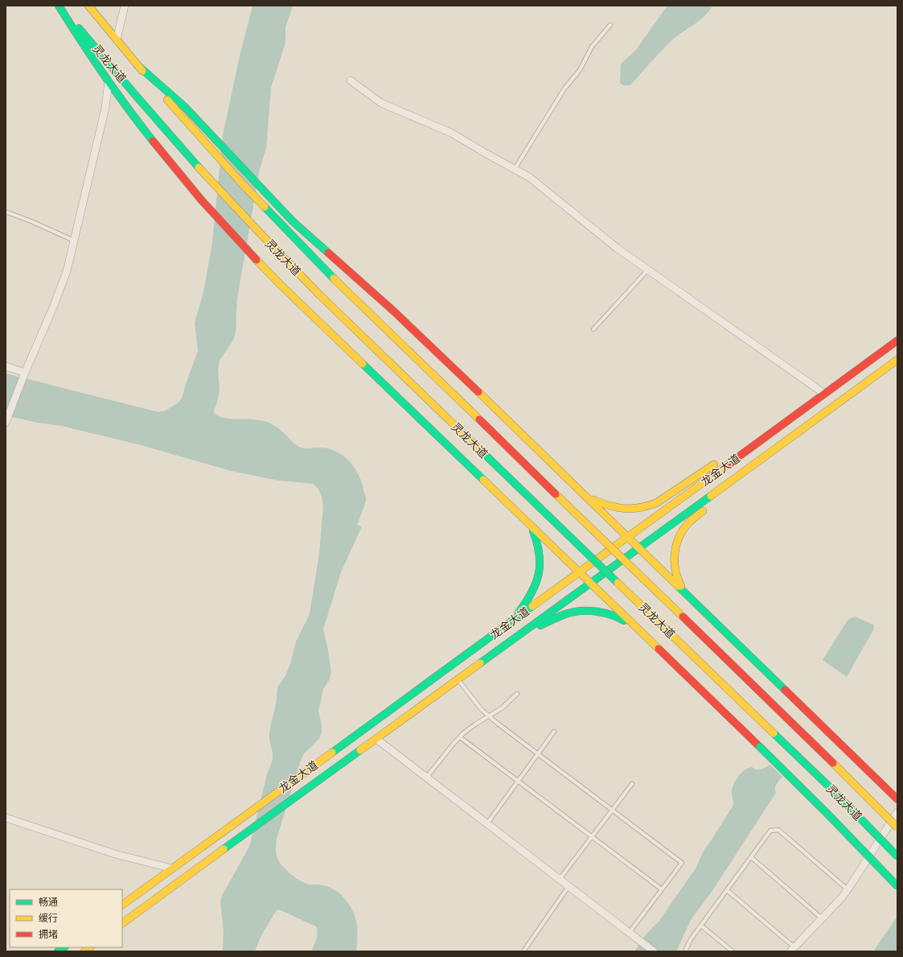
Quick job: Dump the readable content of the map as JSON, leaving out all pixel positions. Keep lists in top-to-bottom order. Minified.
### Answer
{"streets":{"main road":["灵龙大道","龙金大道"]},"legend":["畅通","缓行","拥堵"]}
